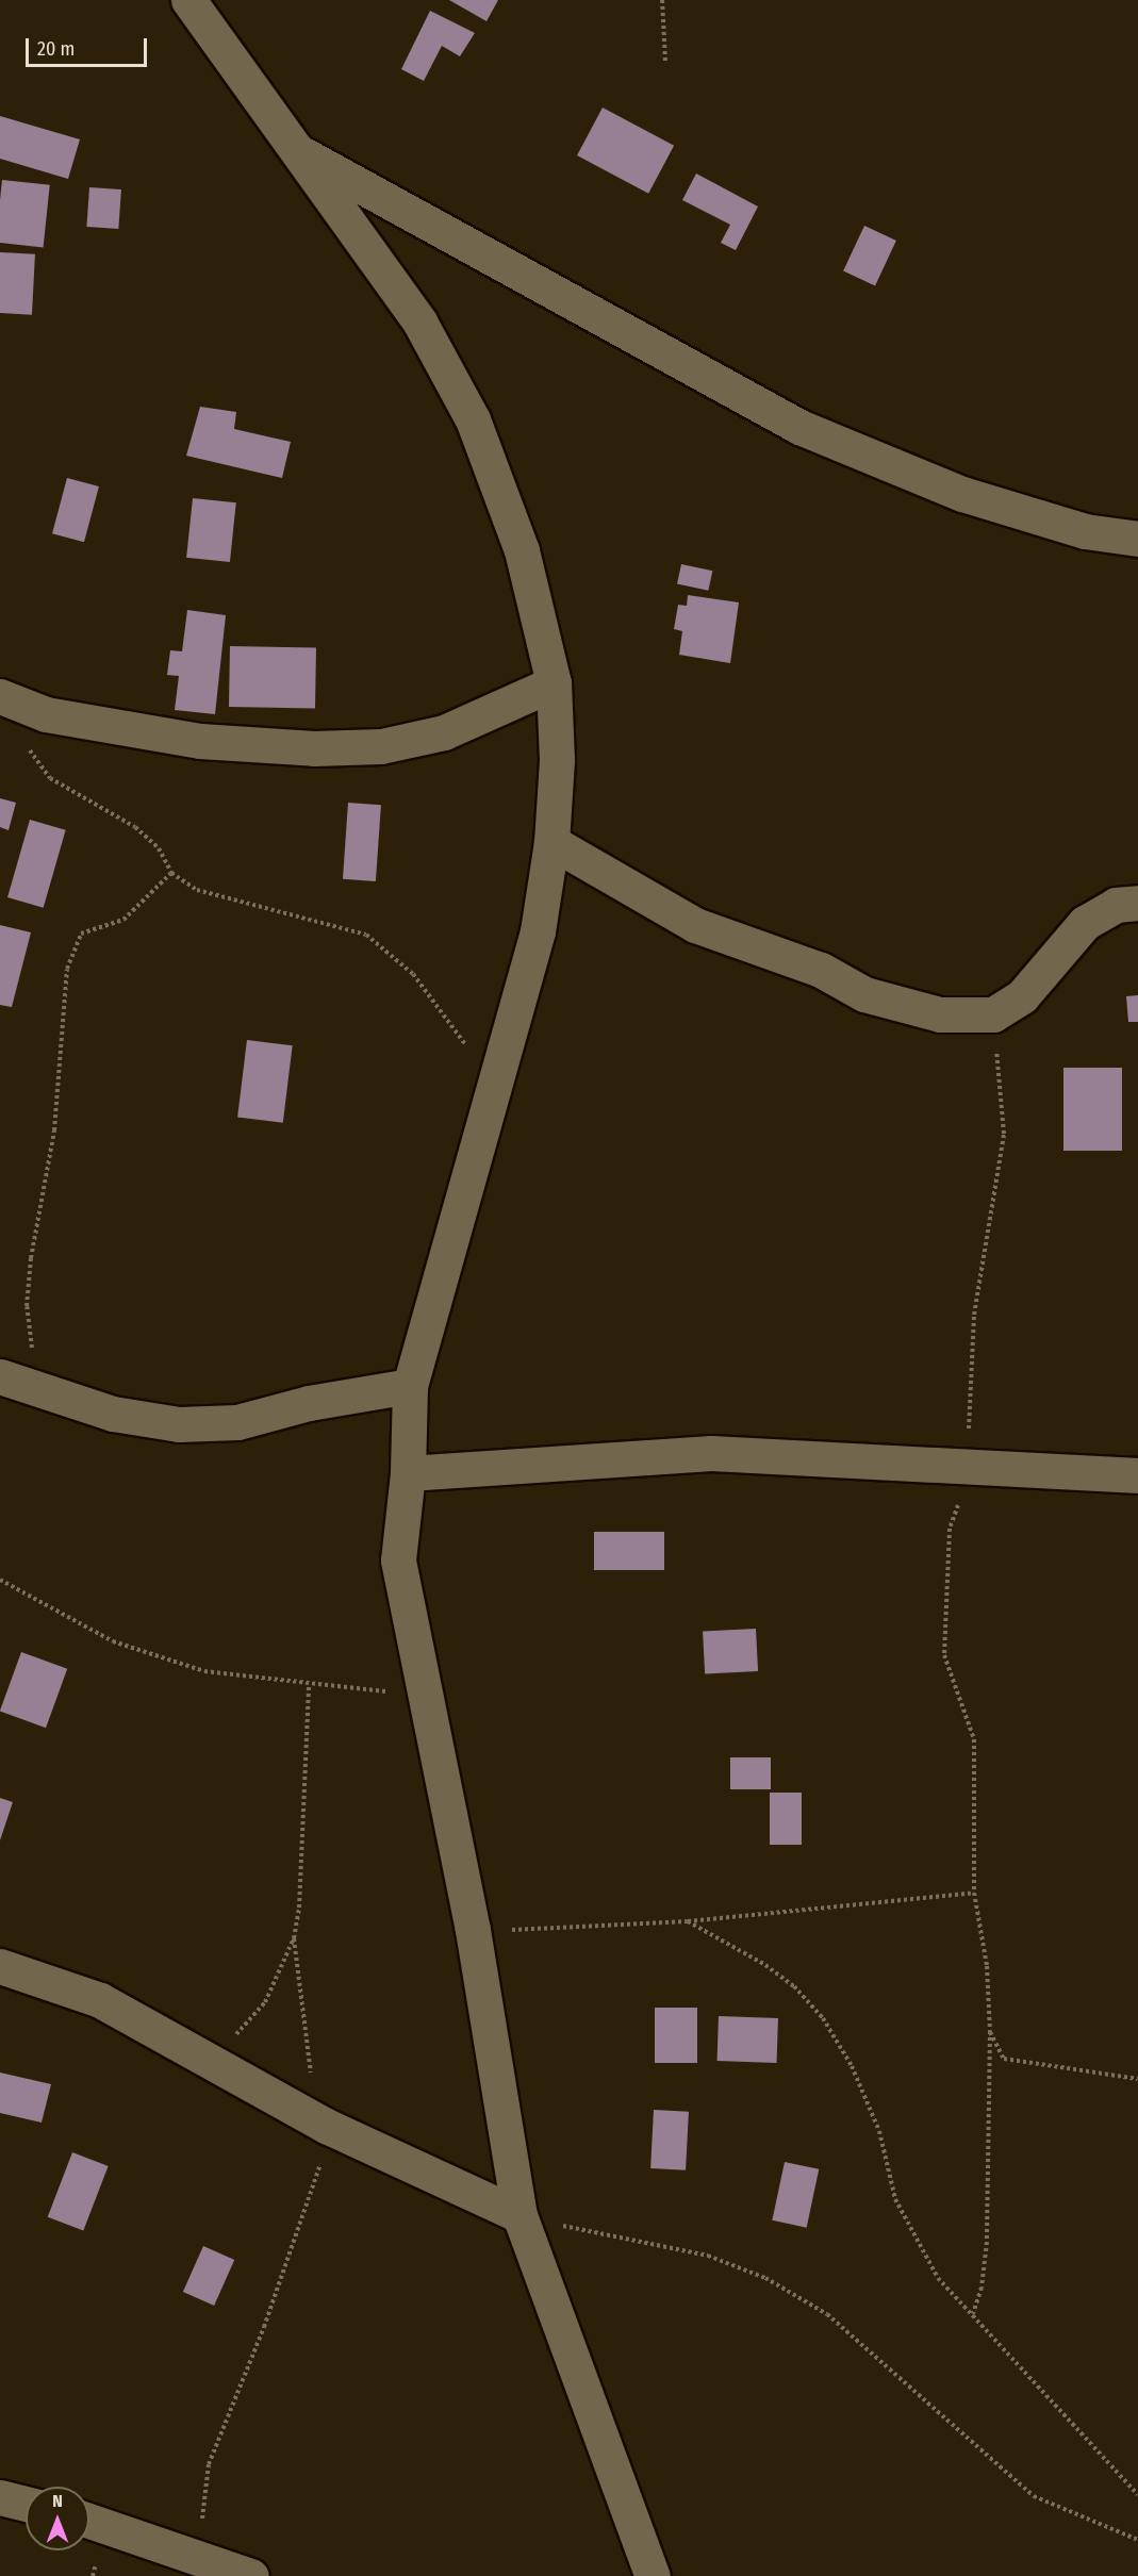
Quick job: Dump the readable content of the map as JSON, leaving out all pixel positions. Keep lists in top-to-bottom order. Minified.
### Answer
{"scale_bar":"20 m","north":"top"}
